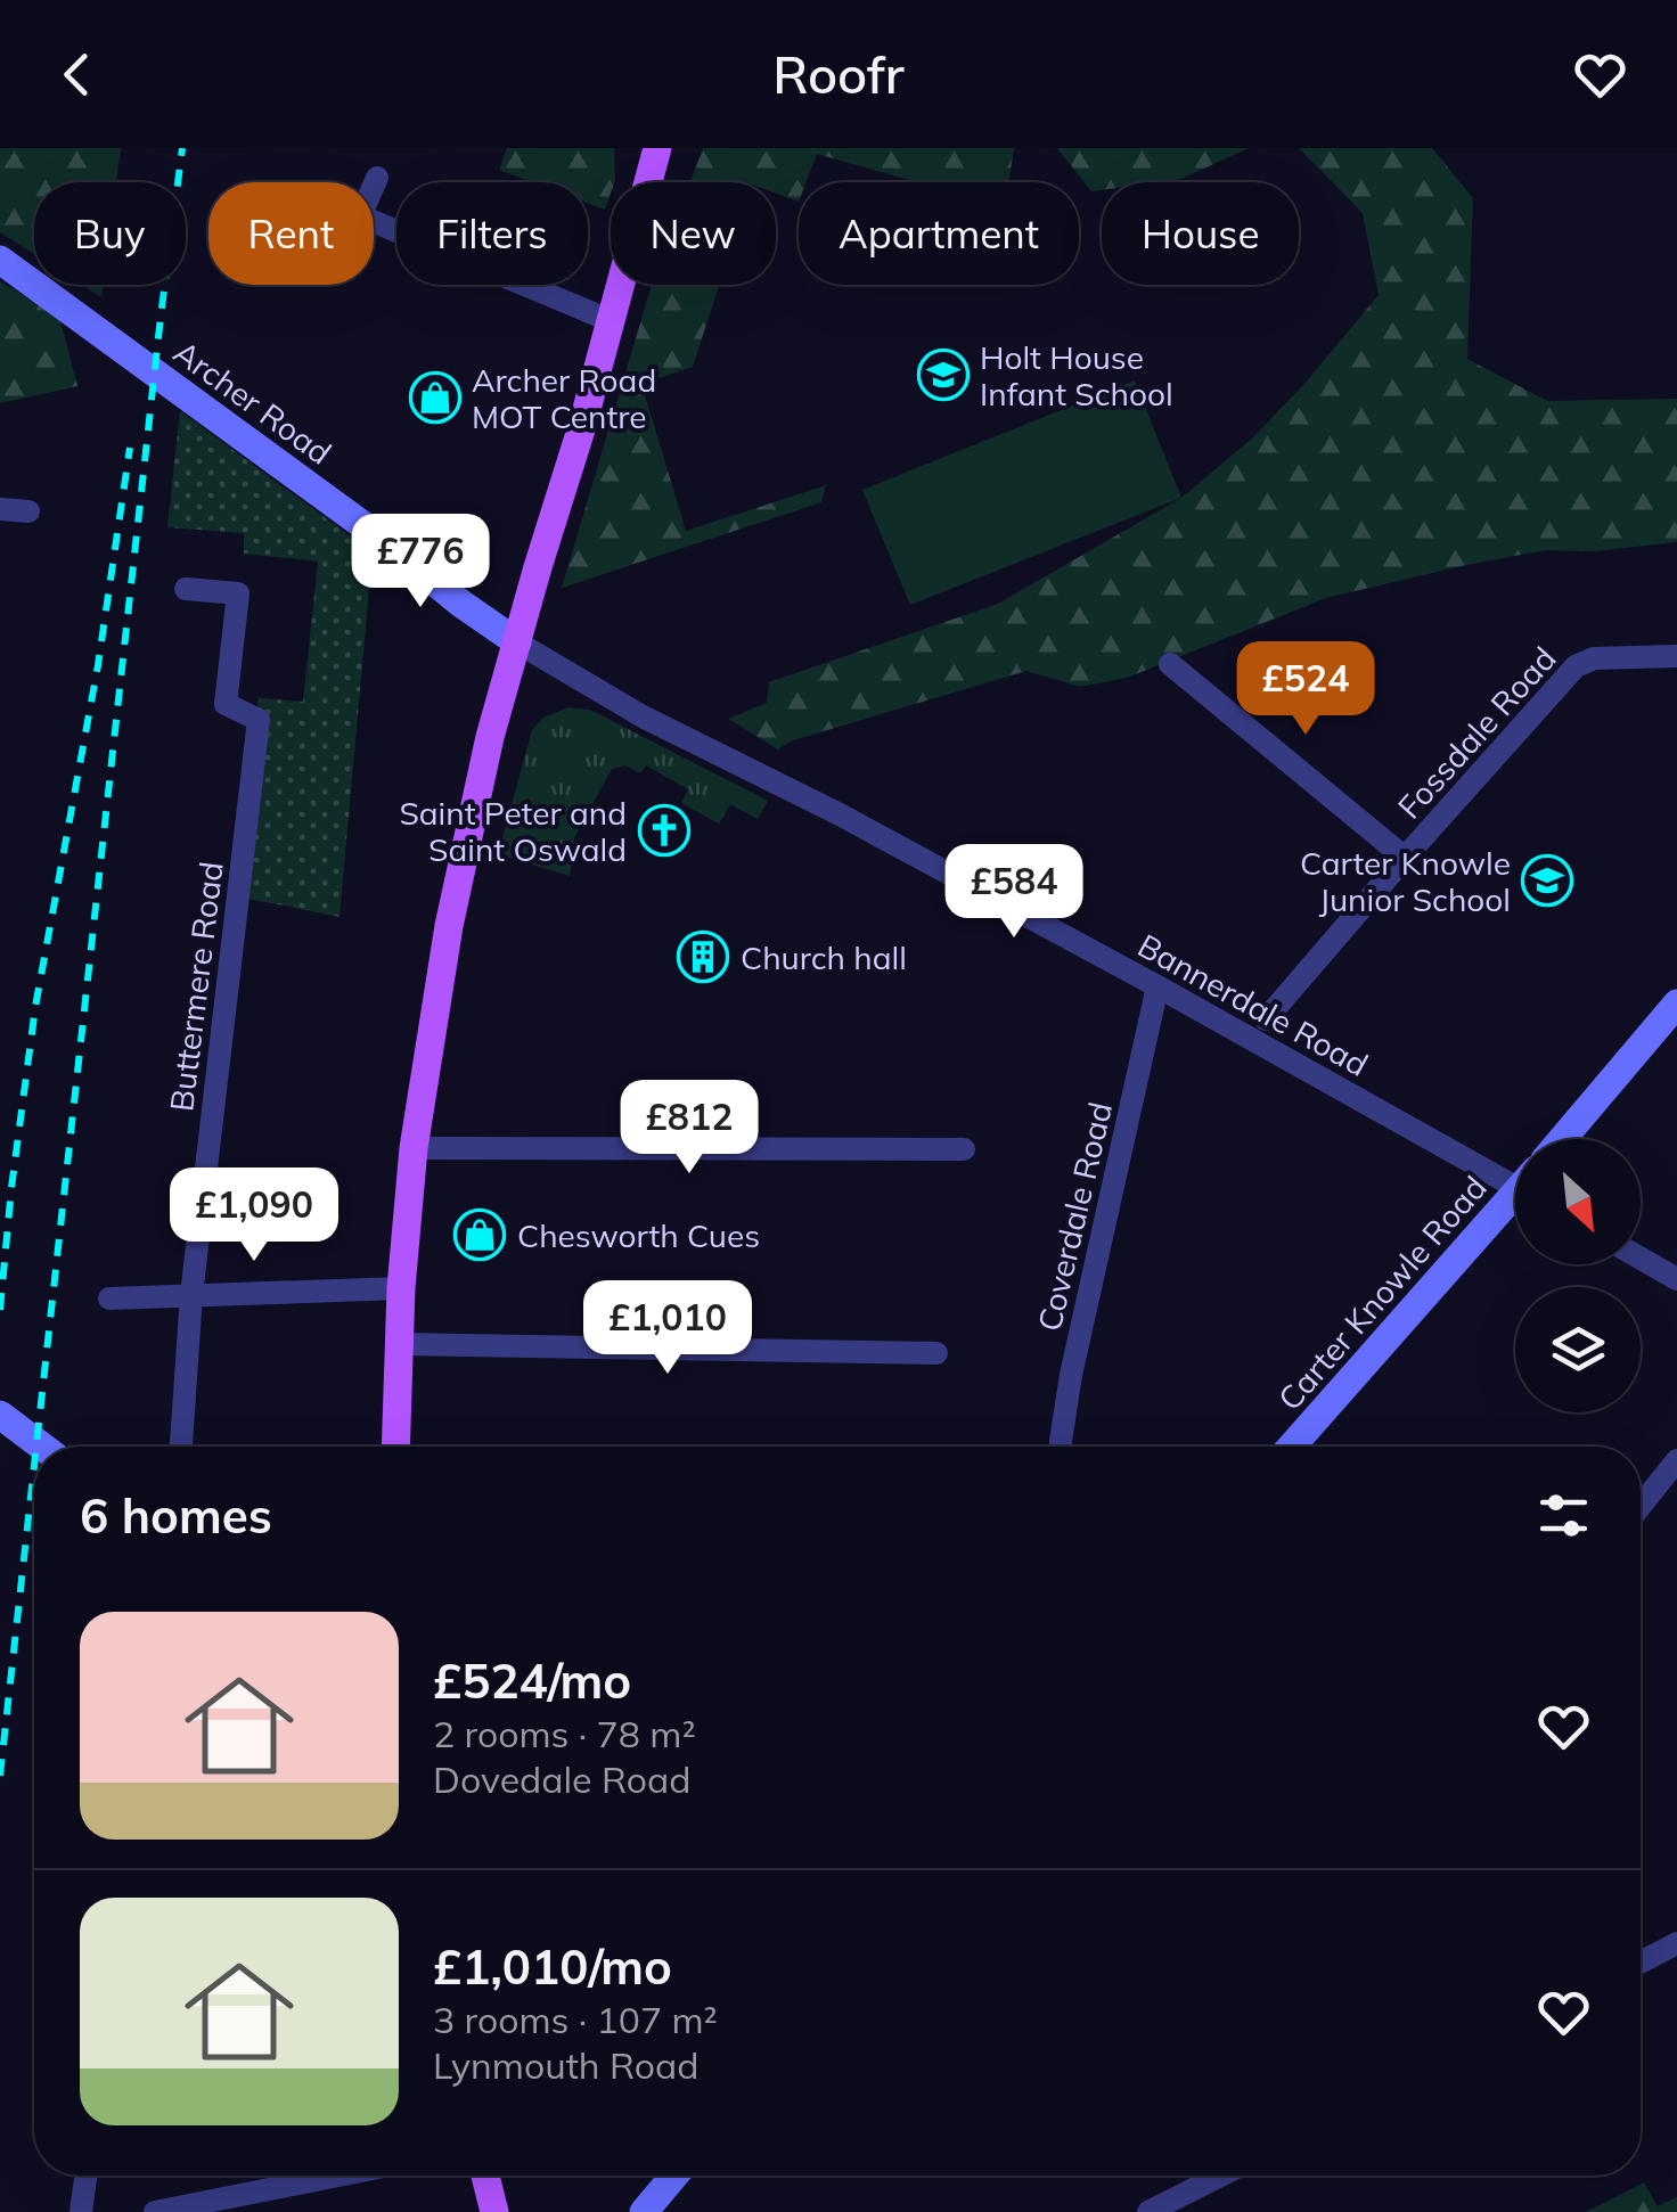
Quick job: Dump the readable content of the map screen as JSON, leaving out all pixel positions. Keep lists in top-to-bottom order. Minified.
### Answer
{"streets":{"street":["Archer Road","Fossdale Road","Buttermere Road","Bannerdale Road","Coverdale Road","Carter Knowle Road"]},"crossings":[["Archer Road","Bannerdale Road"],["Bannerdale Road","Coverdale Road"]],"places":{"school or university":["Holt House Infant School","Carter Knowle Junior School"],"shop":["Archer Road MOT Centre","Chesworth Cues"],"church":["Saint Peter and Saint Oswald"],"building":["Church hall"]},"north":"bottom right","page":{"header":"Roofr","chip":["Buy","Rent","Filters","New","Apartment","House"],"price":["£776","£524","£584","£812","£1,090","£1,010"],"heading":"6 homes","list":[{"name":"£524/mo","note":"2 rooms · 78 m² · Dovedale Road"},{"name":"£1,010/mo","note":"3 rooms · 107 m² · Lynmouth Road"}]}}
